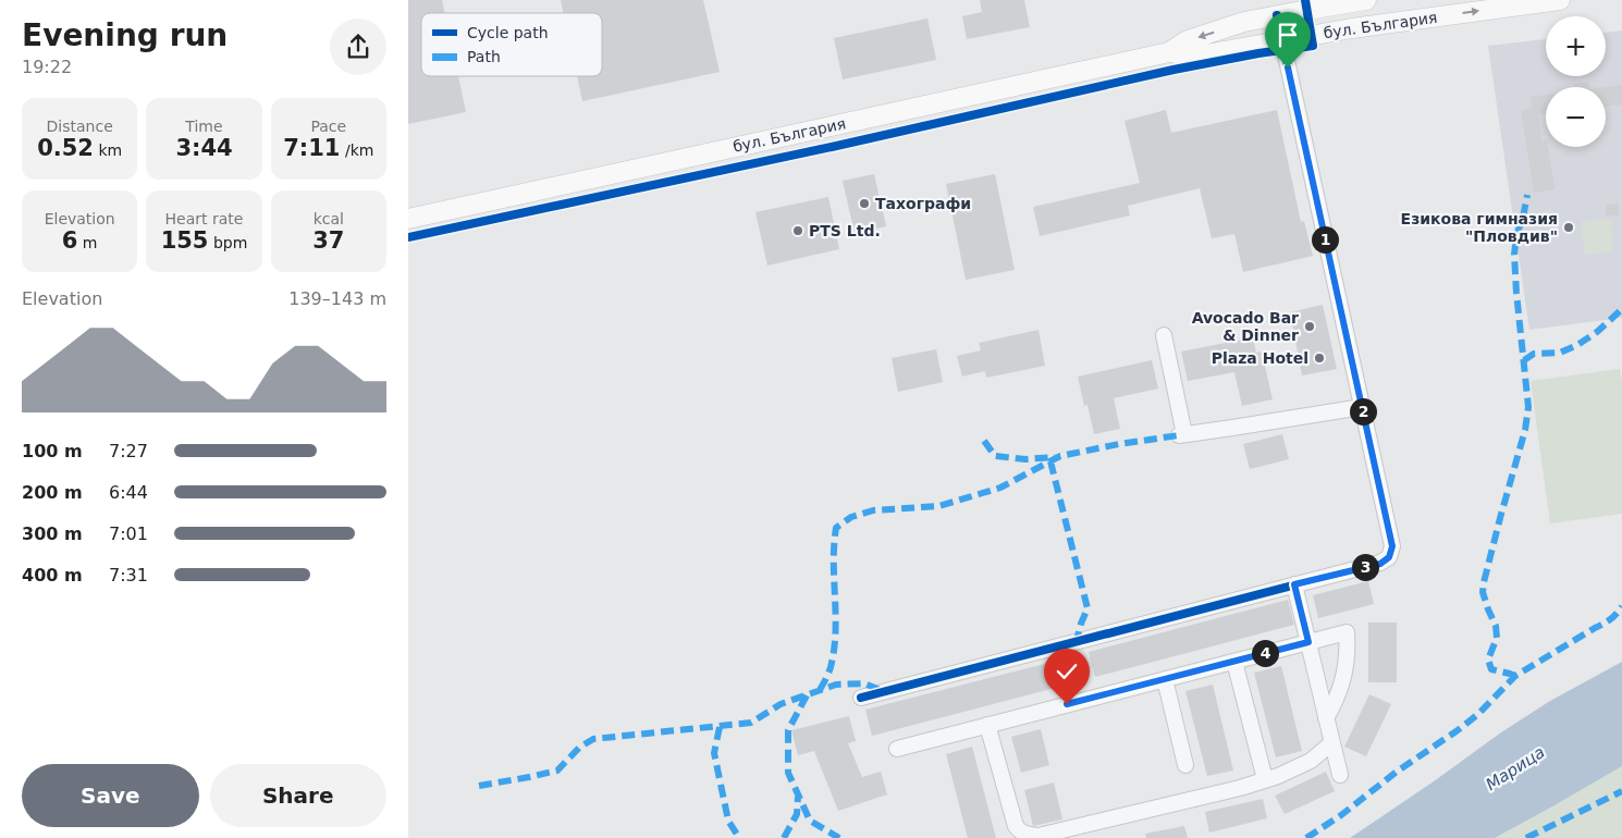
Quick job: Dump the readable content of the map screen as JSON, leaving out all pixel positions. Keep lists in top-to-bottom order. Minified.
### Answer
{"streets":{"main road":["бул. България"]},"water":["Марица"],"places":["Тахографи","Езикова гимназия \"Пловдив\"","PTS Ltd.","Avocado Bar & Dinner","Plaza Hotel"],"legend":["Cycle path","Path"],"page":{"heading":["Evening run","19:22"],"map_buttons":["+","−"],"stats":[["Distance","0.52 km"],["Time","3:44"],["Pace","7:11 /km"],["Elevation","6 m"],["Heart rate","155 bpm"],["kcal","37"]],"pins":["1","2","3","4"],"chart":["Elevation","139–143 m"],"list":[{"name":"100 m","note":"7:27"},{"name":"200 m","note":"6:44"},{"name":"300 m","note":"7:01"},{"name":"400 m","note":"7:31"}],"buttons":["Save","Share"]}}
